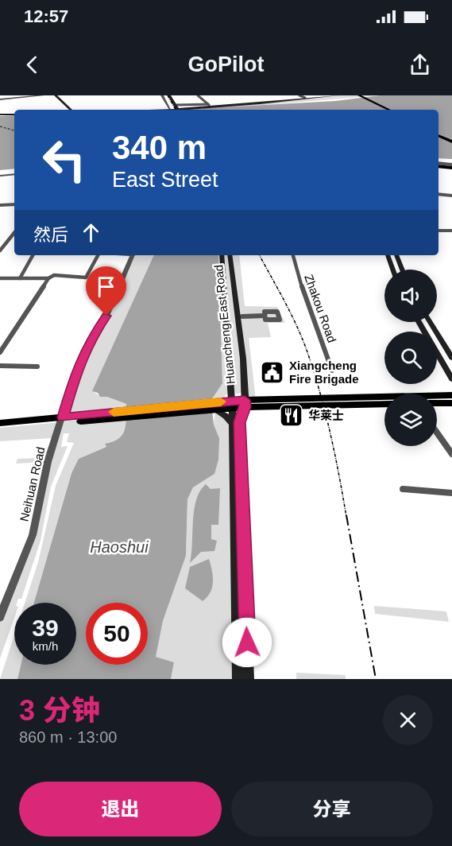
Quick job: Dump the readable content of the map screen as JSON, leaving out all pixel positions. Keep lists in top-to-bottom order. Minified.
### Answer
{"streets":{"main road":["Huancheng East Road"],"street":["Zhakou Road","Neihuan Road"]},"water":["Haoshui"],"places":{"public building":["Xiangcheng Fire Brigade"],"restaurant":["华莱士"]},"page":{"status":"12:57","header":"GoPilot","turn":["340 m","East Street"],"then":"然后","speed":"39 km/h","limit":"50","heading":["3 分钟","860 m · 13:00"],"buttons":["退出","分享"]}}
